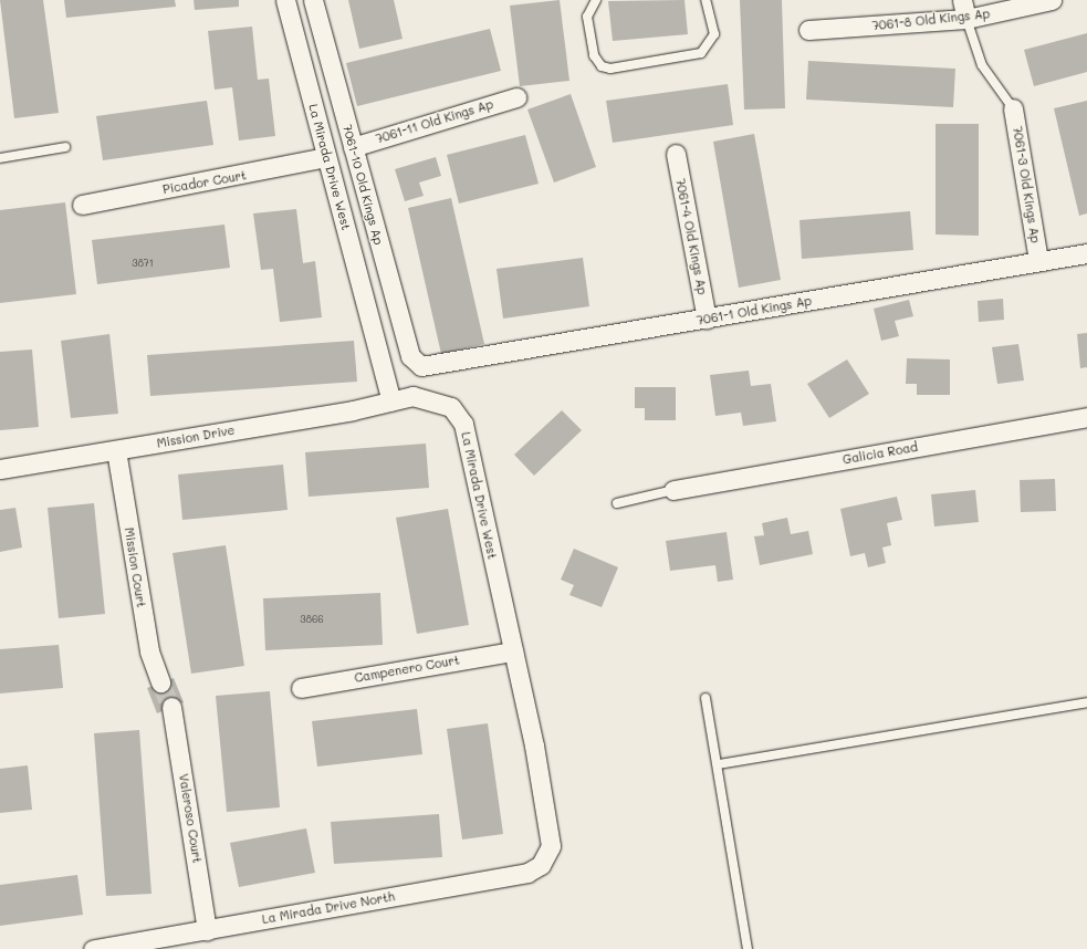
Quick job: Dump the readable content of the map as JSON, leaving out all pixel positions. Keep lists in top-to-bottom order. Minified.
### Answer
{"streets":{"street":["7061-8 Old Kings Ap","7061-11 Old Kings Ap","La Mirada Drive West","Picador Court","7061-10 Old Kings Ap","7061-3 Old Kings Ap","7061-4 Old Kings Ap","7061-1 Old Kings Ap","Mission Drive","Galicia Road","Mission Court","Campenero Court","Valeroso Court","La Mirada Drive North"]},"crossings":[["7061-11 Old Kings Ap","7061-10 Old Kings Ap"],["La Mirada Drive West","Picador Court"],["La Mirada Drive West","Mission Drive"],["La Mirada Drive West","Campenero Court"],["La Mirada Drive West","La Mirada Drive North"],["7061-10 Old Kings Ap","7061-1 Old Kings Ap"],["7061-3 Old Kings Ap","7061-1 Old Kings Ap"],["7061-4 Old Kings Ap","7061-1 Old Kings Ap"],["Mission Drive","Mission Court"],["Valeroso Court","La Mirada Drive North"]],"house_numbers":["3871","3866"]}
